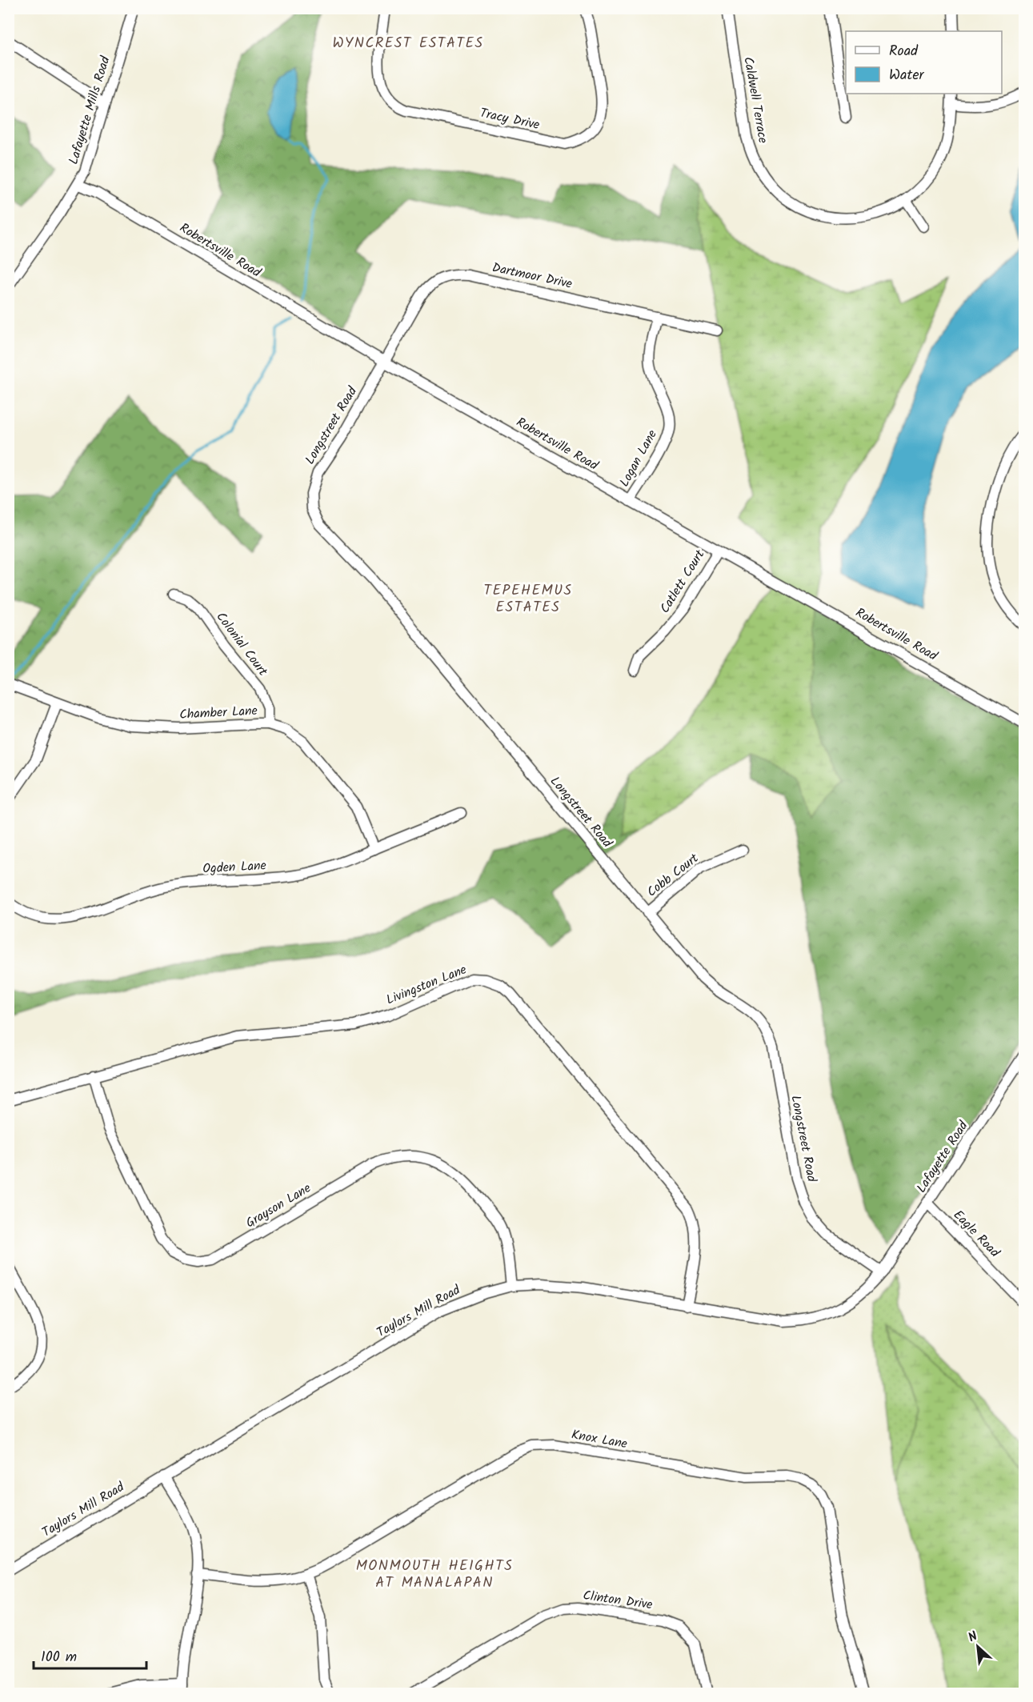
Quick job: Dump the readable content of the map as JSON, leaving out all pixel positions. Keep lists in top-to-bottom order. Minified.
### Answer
{"streets":{"street":["Caldwell Terrace","Lafayette Mills Road","Tracy Drive","Robertsville Road","Dartmoor Drive","Longstreet Road","Logan Lane","Catlett Court","Colonial Court","Chamber Lane","Ogden Lane","Cobb Court","Livingston Lane","Lafayette Road","Grayson Lane","Eagle Road","Taylors Mill Road","Knox Lane","Clinton Drive"]},"crossings":[["Lafayette Mills Road","Robertsville Road"],["Robertsville Road","Dartmoor Drive"],["Robertsville Road","Longstreet Road"],["Robertsville Road","Logan Lane"],["Robertsville Road","Catlett Court"],["Dartmoor Drive","Longstreet Road"],["Dartmoor Drive","Logan Lane"],["Longstreet Road","Cobb Court"],["Longstreet Road","Lafayette Road"],["Longstreet Road","Taylors Mill Road"],["Colonial Court","Chamber Lane"],["Chamber Lane","Ogden Lane"],["Livingston Lane","Grayson Lane"],["Livingston Lane","Taylors Mill Road"],["Lafayette Road","Eagle Road"],["Lafayette Road","Taylors Mill Road"],["Grayson Lane","Taylors Mill Road"]],"districts":["WYNCREST ESTATES","TEPEHEMUS ESTATES","MONMOUTH HEIGHTS AT MANALAPAN"],"legend":["Road","Water"],"scale_bar":"100 m","north":"top left"}
